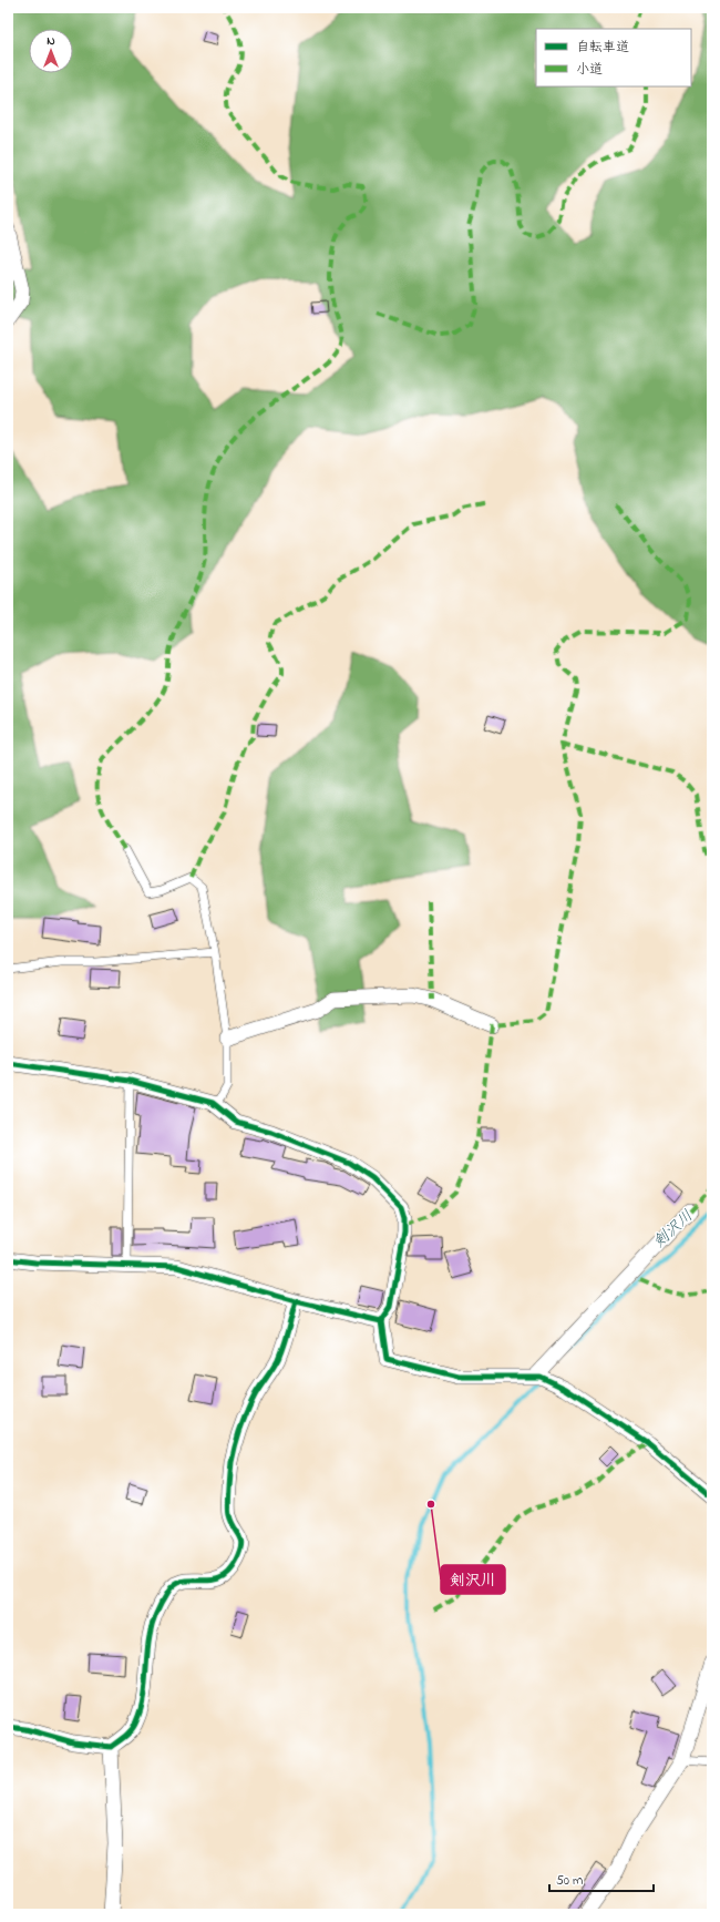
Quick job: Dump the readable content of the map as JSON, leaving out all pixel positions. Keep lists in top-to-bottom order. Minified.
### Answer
{"water":["剣沢川"],"places":["剣沢川"],"legend":["自転車道","小道"],"scale_bar":"50 m","north":"top"}
